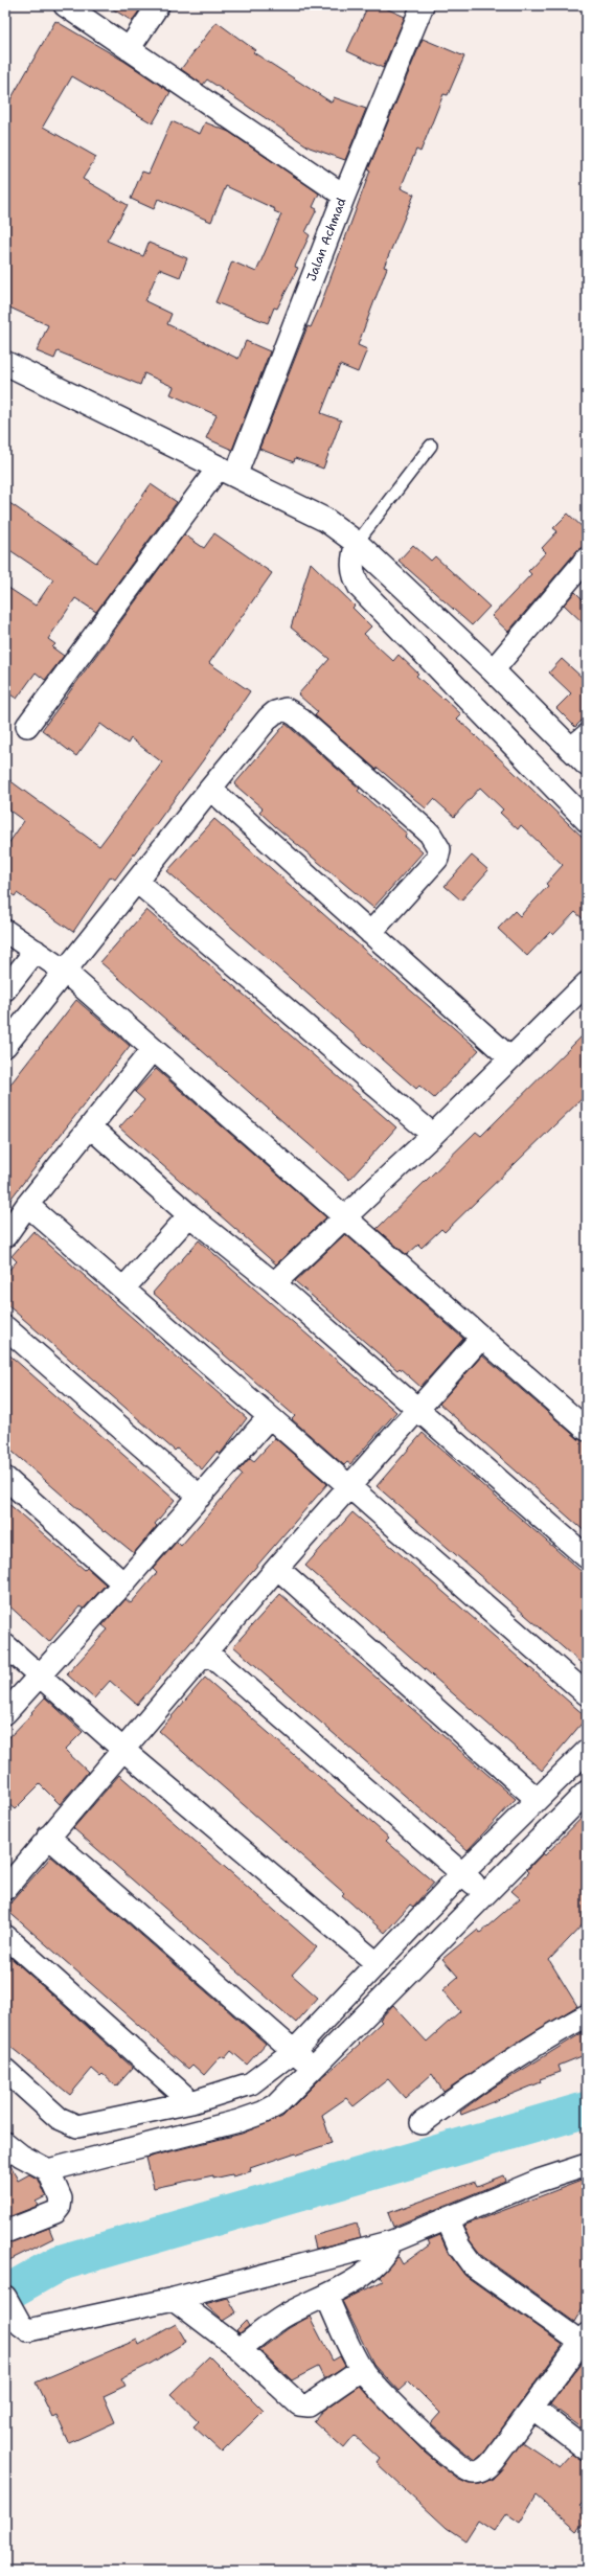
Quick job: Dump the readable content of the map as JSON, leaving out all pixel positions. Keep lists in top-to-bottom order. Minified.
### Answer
{"streets":{"street":["Jalan Achmad"]}}
